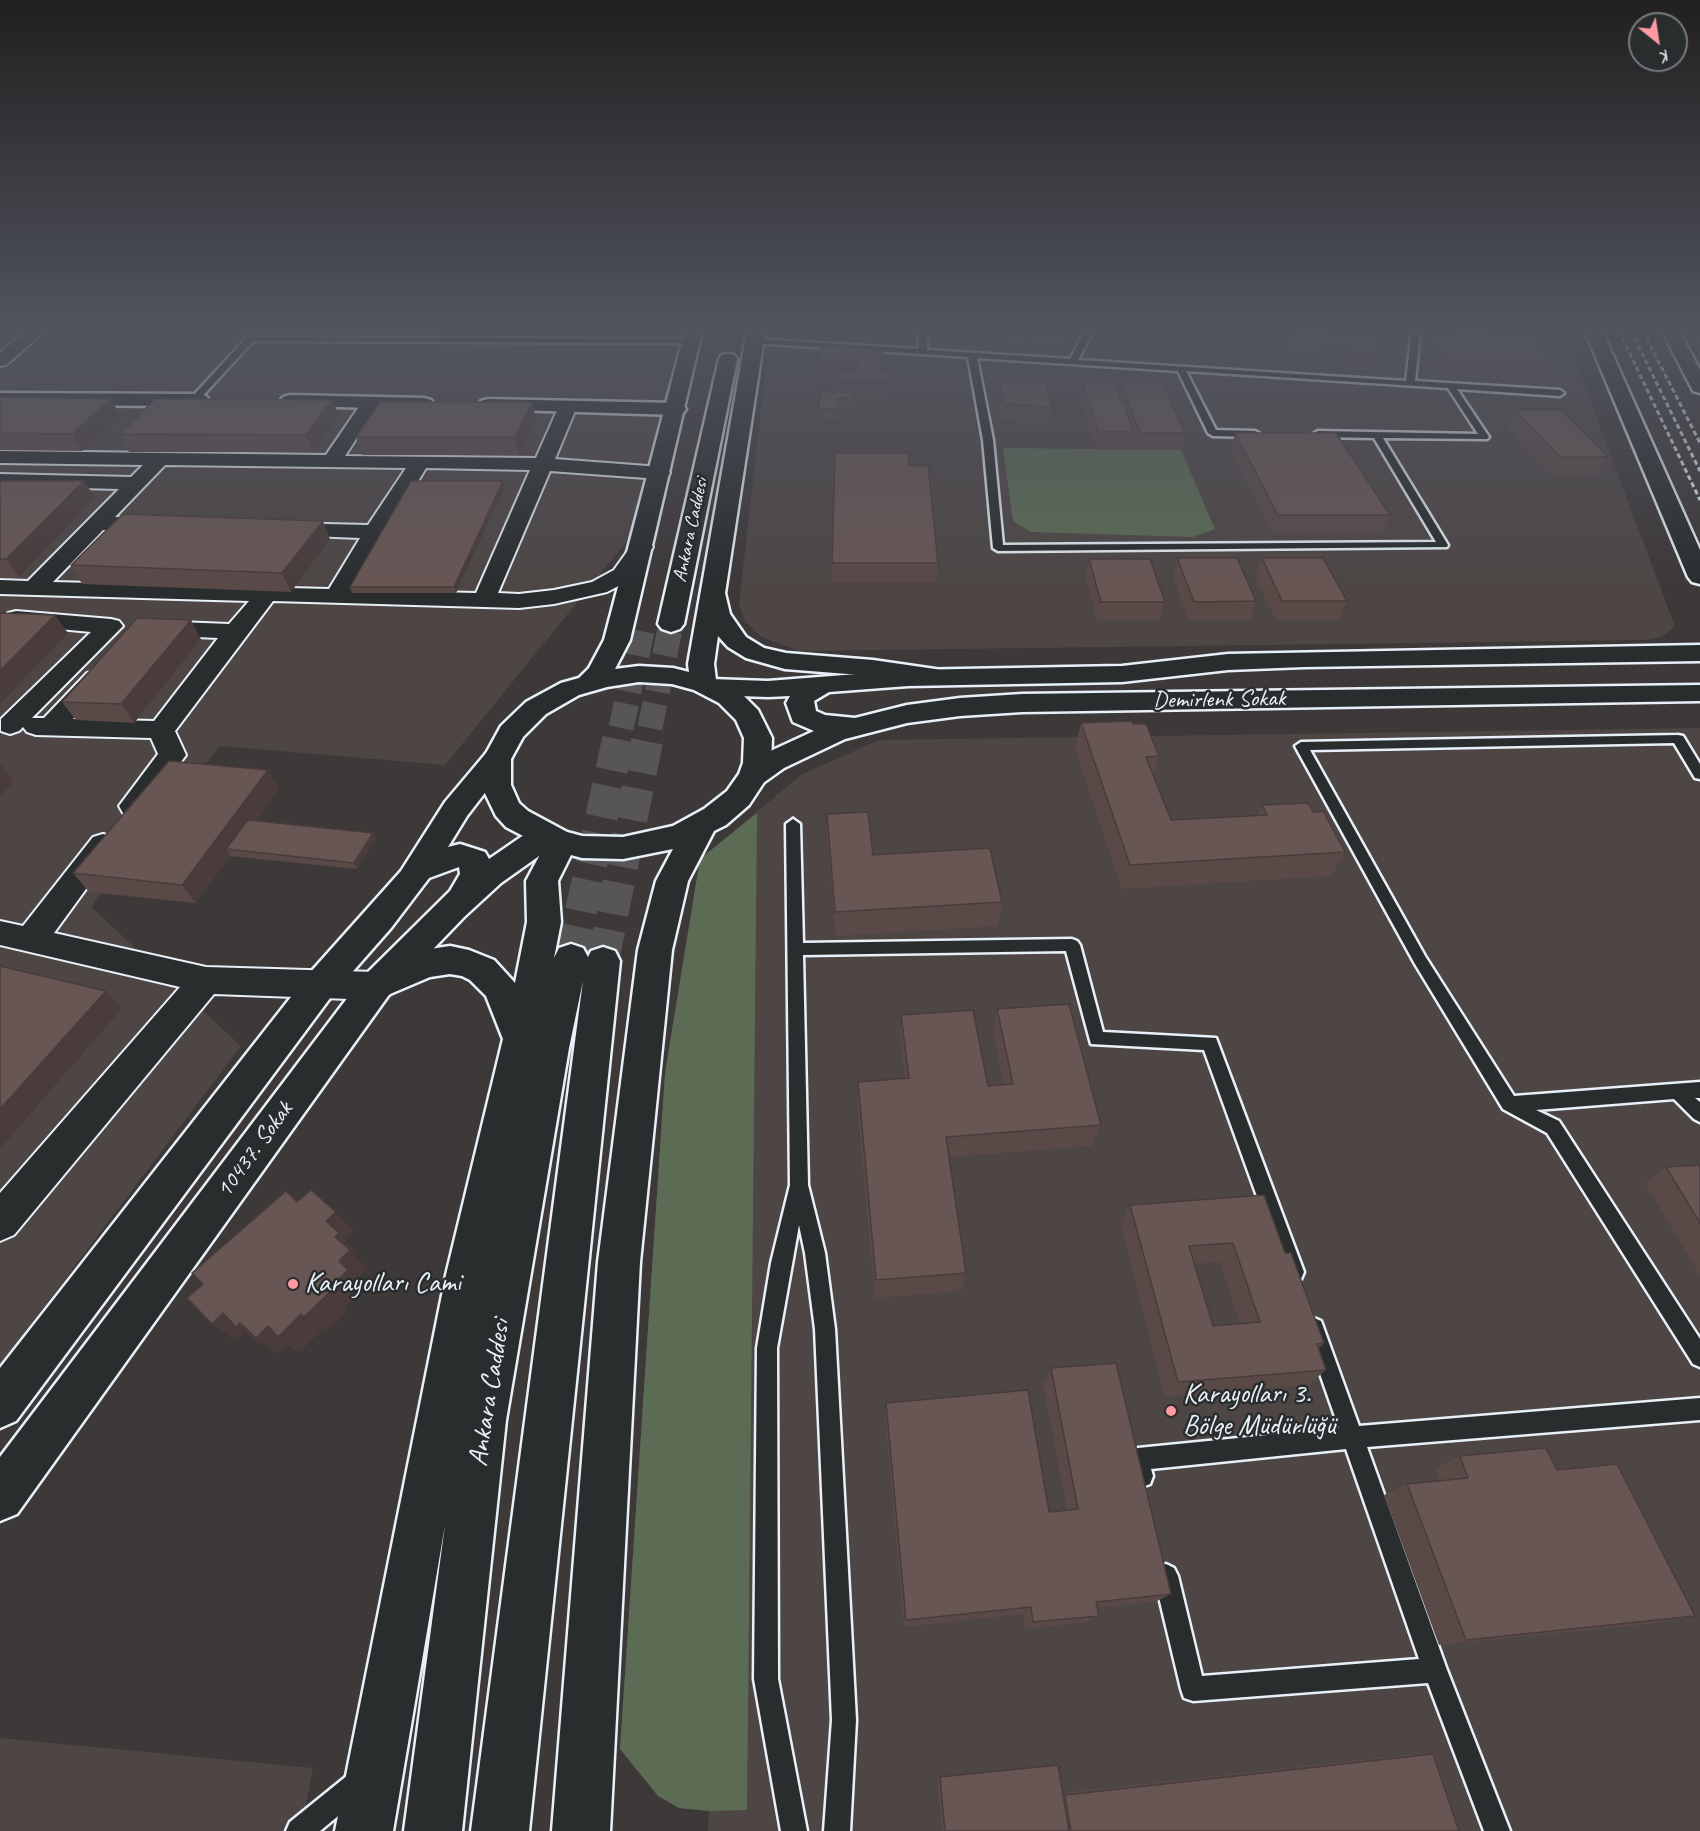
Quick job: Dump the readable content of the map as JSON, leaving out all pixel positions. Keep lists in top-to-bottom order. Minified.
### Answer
{"streets":{"street":["Ankara Caddesi","Demirlenk Sokak","10437. Sokak"]},"places":["Karayolları Cami","Karayolları 3. Bölge Müdürlüğü"],"north":"bottom right"}
